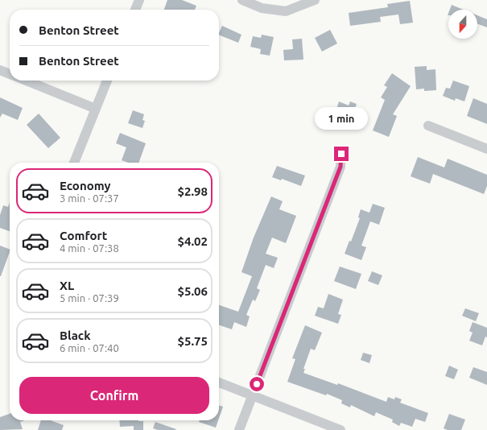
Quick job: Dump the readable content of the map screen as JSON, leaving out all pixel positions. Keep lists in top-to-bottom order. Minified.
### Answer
{"north":"bottom","page":{"banner":["Benton Street","Benton Street"],"bubble":"1 min","list":[{"name":"Economy","note":"3 min · 07:37","value":"$2.98"},{"name":"Comfort","note":"4 min · 07:38","value":"$4.02"},{"name":"XL","note":"5 min · 07:39","value":"$5.06"},{"name":"Black","note":"6 min · 07:40","value":"$5.75"}],"buttons":"Confirm"}}
